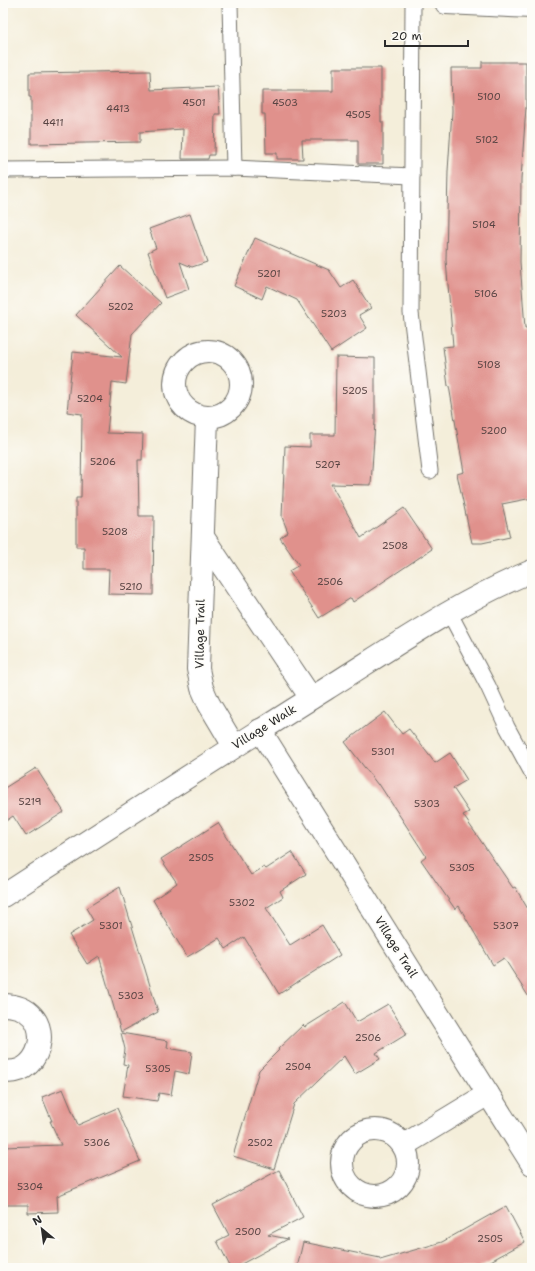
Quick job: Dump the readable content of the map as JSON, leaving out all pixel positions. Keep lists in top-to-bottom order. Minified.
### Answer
{"streets":{"street":["Village Trail","Village Walk"]},"crossings":[["Village Trail","Village Walk"]],"house_numbers":["5100","4501","4503","4413","4505","4411","5102","5104","5201","5106","5202","5203","5108","5205","5204","5200","5206","5207","5208","2508","2506","5210","5301","5219","5303","2505","5305","5302","5301","5307","5303","2506","2504","5305","5306","2502","5304","2500","2505"],"scale_bar":"20 m","north":"top left"}
